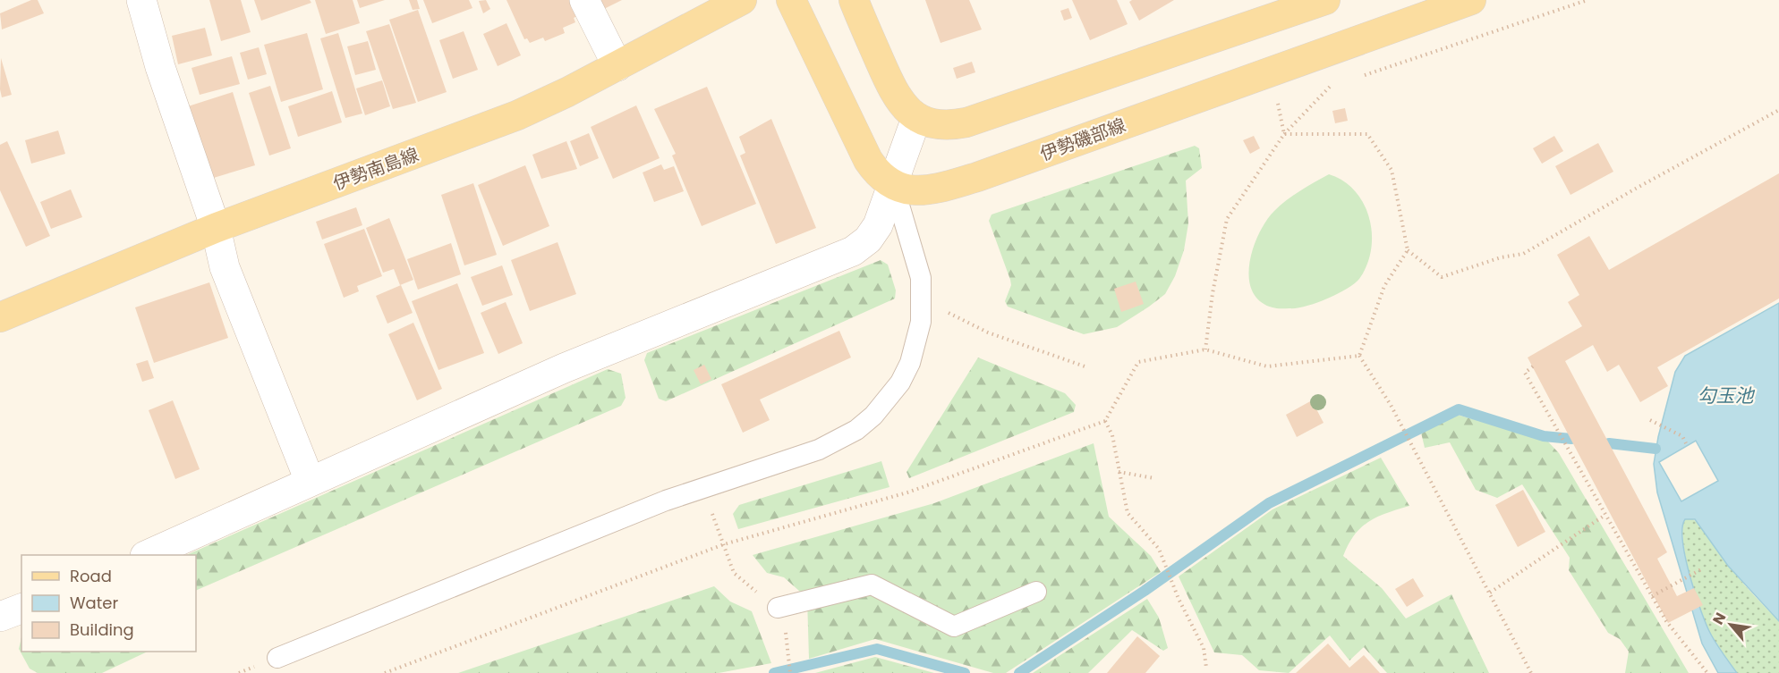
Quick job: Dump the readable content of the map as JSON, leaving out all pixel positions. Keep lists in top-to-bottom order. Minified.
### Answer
{"streets":{"main road":["伊勢磯部線","伊勢南島線"]},"water":["勾玉池"],"legend":["Road","Water","Building"],"north":"top left"}
